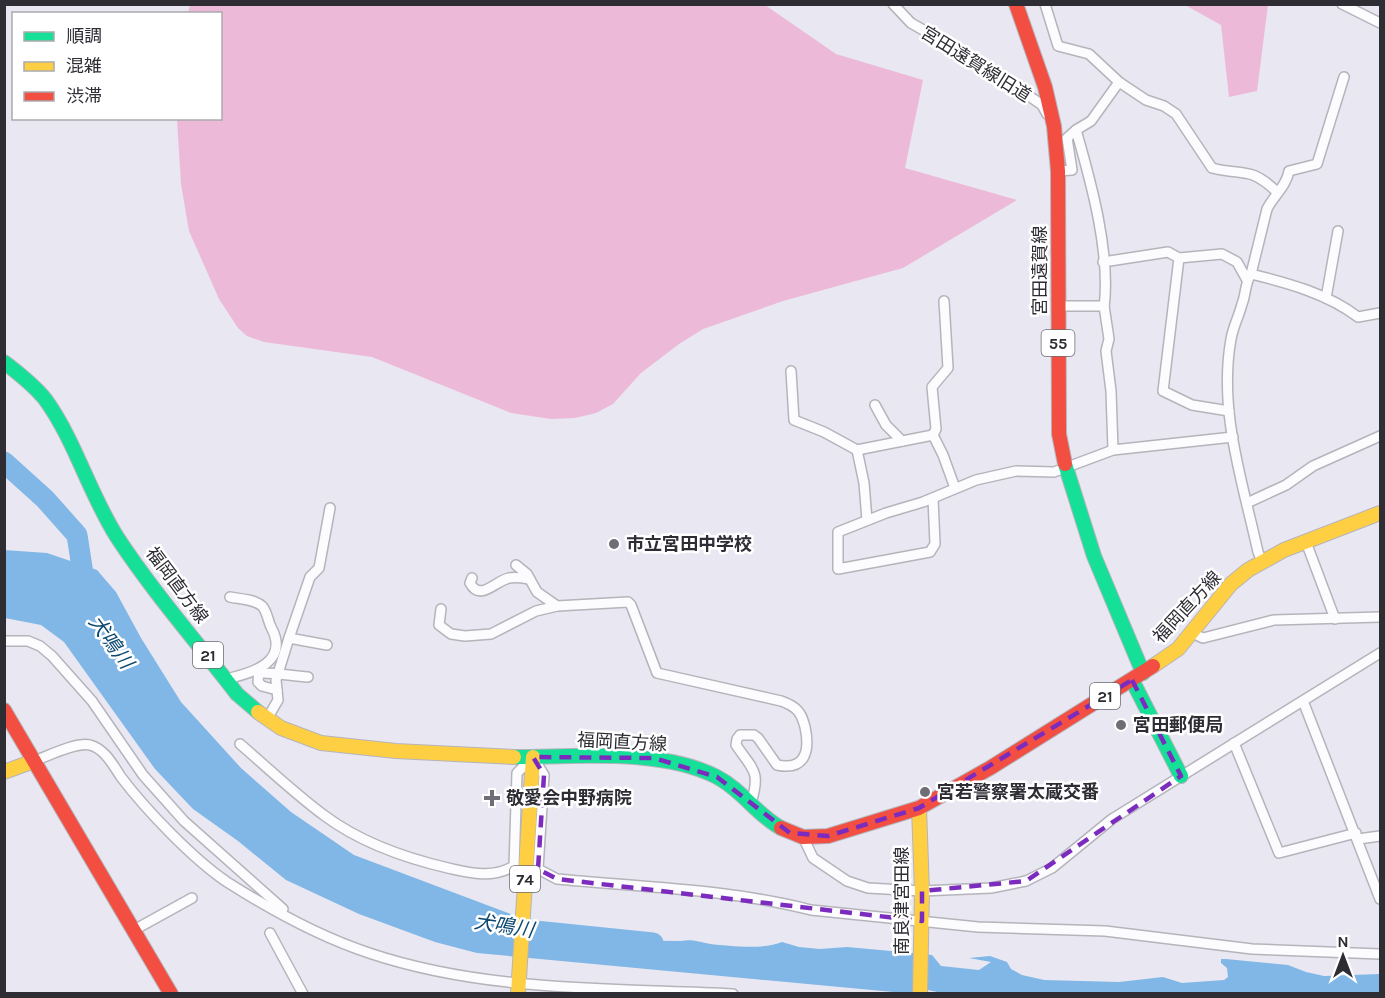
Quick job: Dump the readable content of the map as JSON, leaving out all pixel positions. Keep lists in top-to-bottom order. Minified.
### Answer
{"streets":{"main road":["宮田遠賀線","55","福岡直方線","21","74","南良津宮田線"],"street":["宮田遠賀線旧道"]},"crossings":[["宮田遠賀線旧道","宮田遠賀線"],["宮田遠賀線","福岡直方線"],["福岡直方線","74"],["福岡直方線","南良津宮田線"]],"water":["犬鳴川"],"places":{"other":["市立宮田中学校","宮田郵便局","宮若警察署太蔵交番"],"health":["敬愛会中野病院"]},"legend":["順調","混雑","渋滞"],"north":"top"}
